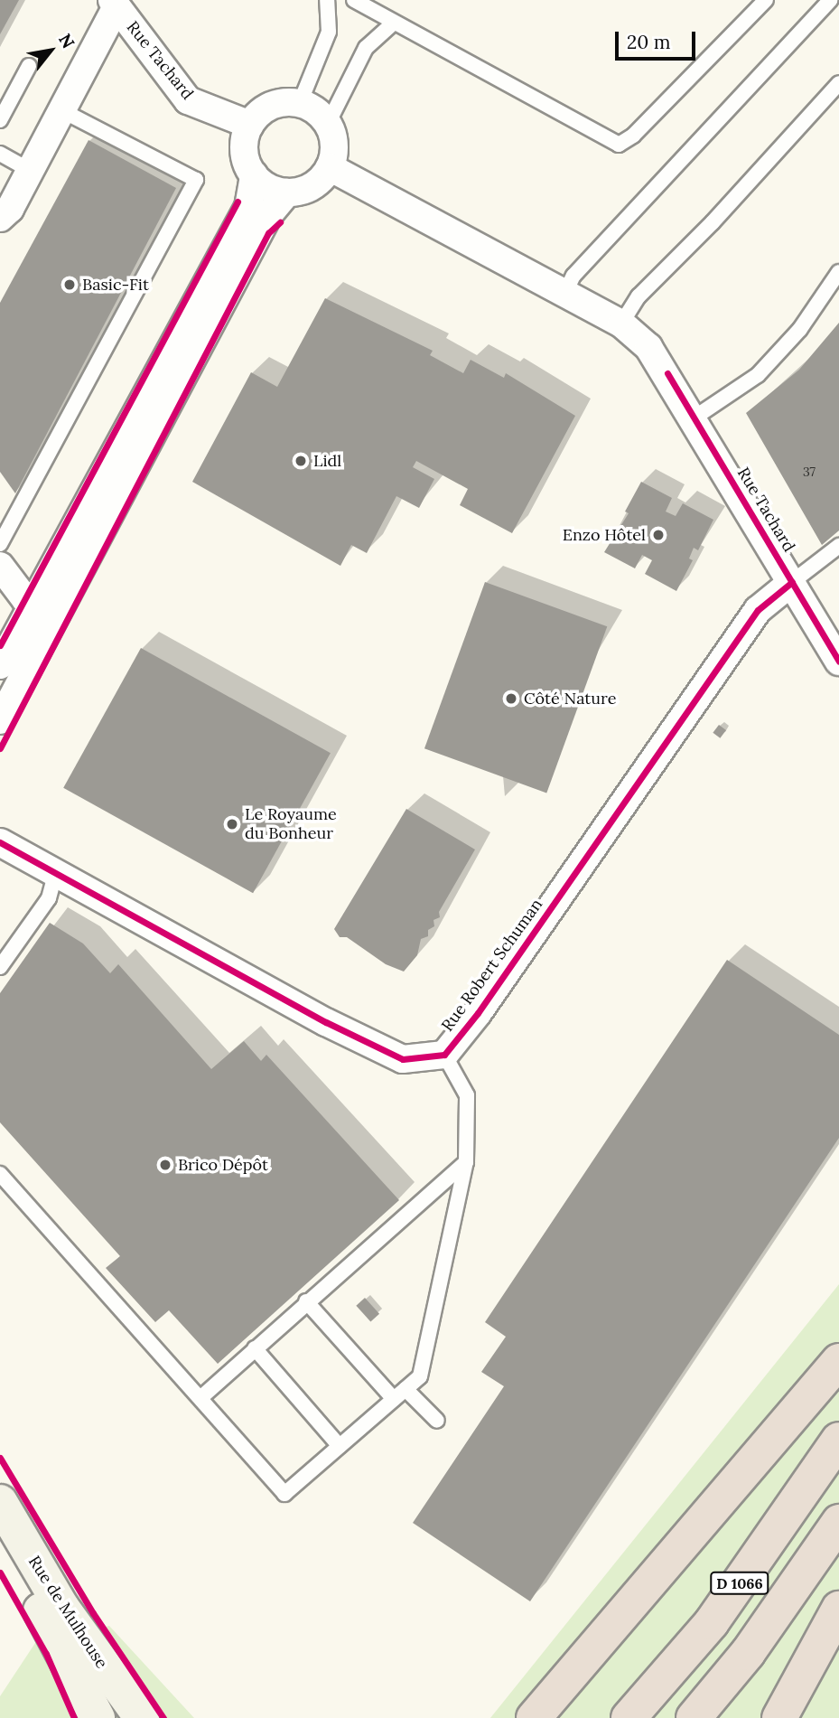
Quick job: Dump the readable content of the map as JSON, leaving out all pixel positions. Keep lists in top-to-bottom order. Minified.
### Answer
{"streets":{"highway":["D 1066"],"main road":["Rue de Mulhouse"],"street":["Rue Tachard","Rue Robert Schuman"]},"crossings":[["Rue Tachard","Rue Robert Schuman"]],"places":["Basic-Fit","Lidl","Enzo Hôtel","Côté Nature","Le Royaume du Bonheur","Brico Dépôt"],"house_numbers":["37"],"scale_bar":"20 m","north":"top right"}
